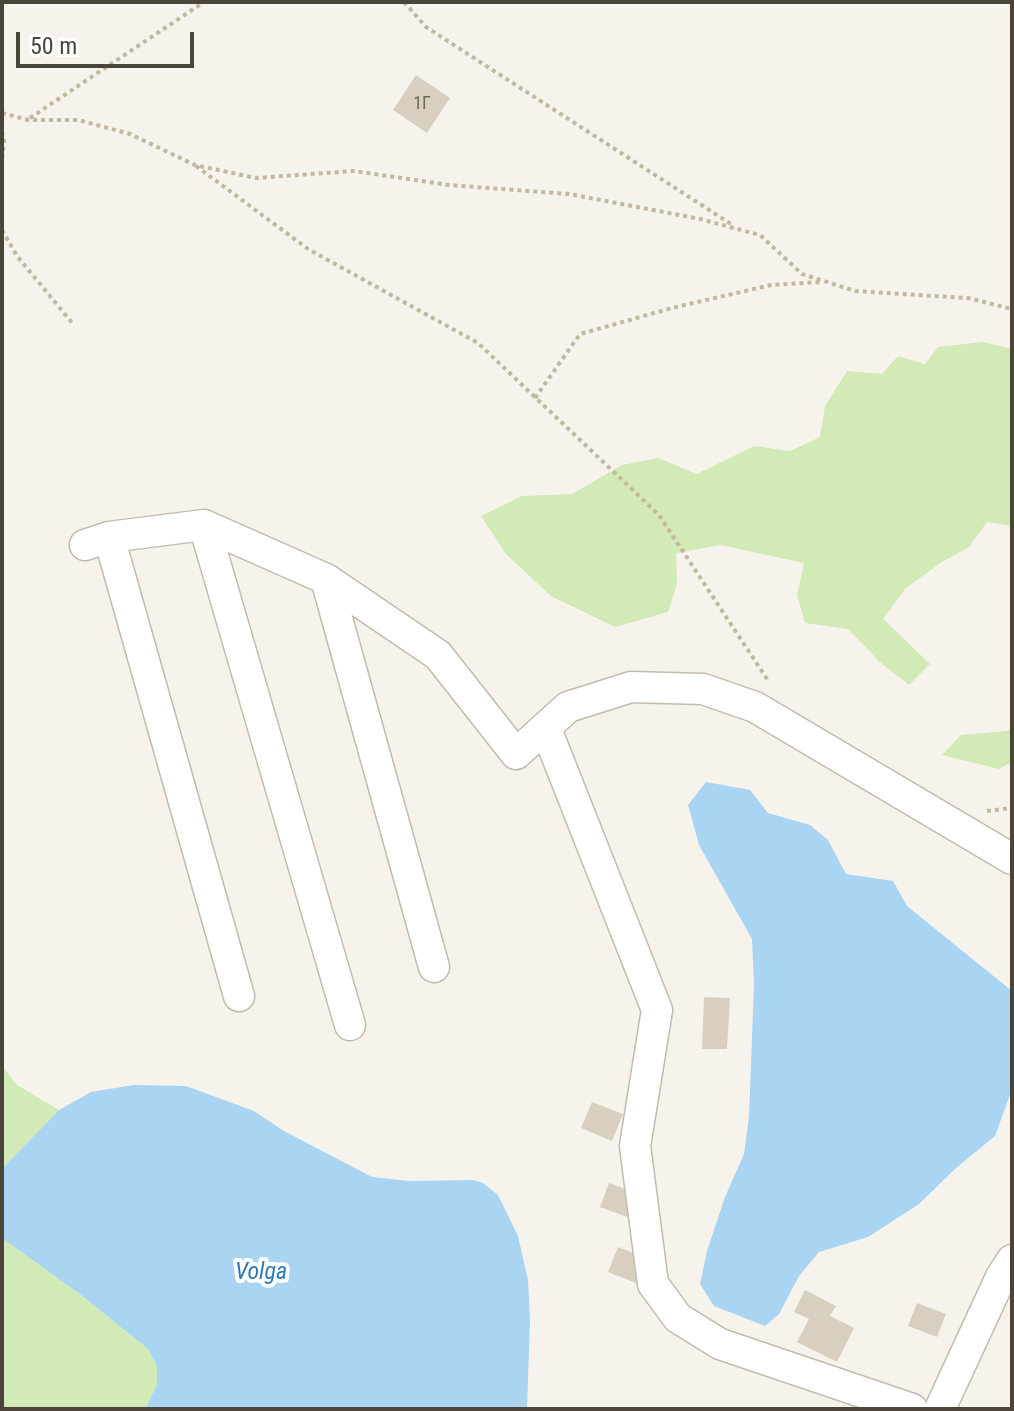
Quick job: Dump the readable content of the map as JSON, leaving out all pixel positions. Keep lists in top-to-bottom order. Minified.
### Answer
{"water":["Volga"],"house_numbers":["1Г"],"scale_bar":"50 m"}
